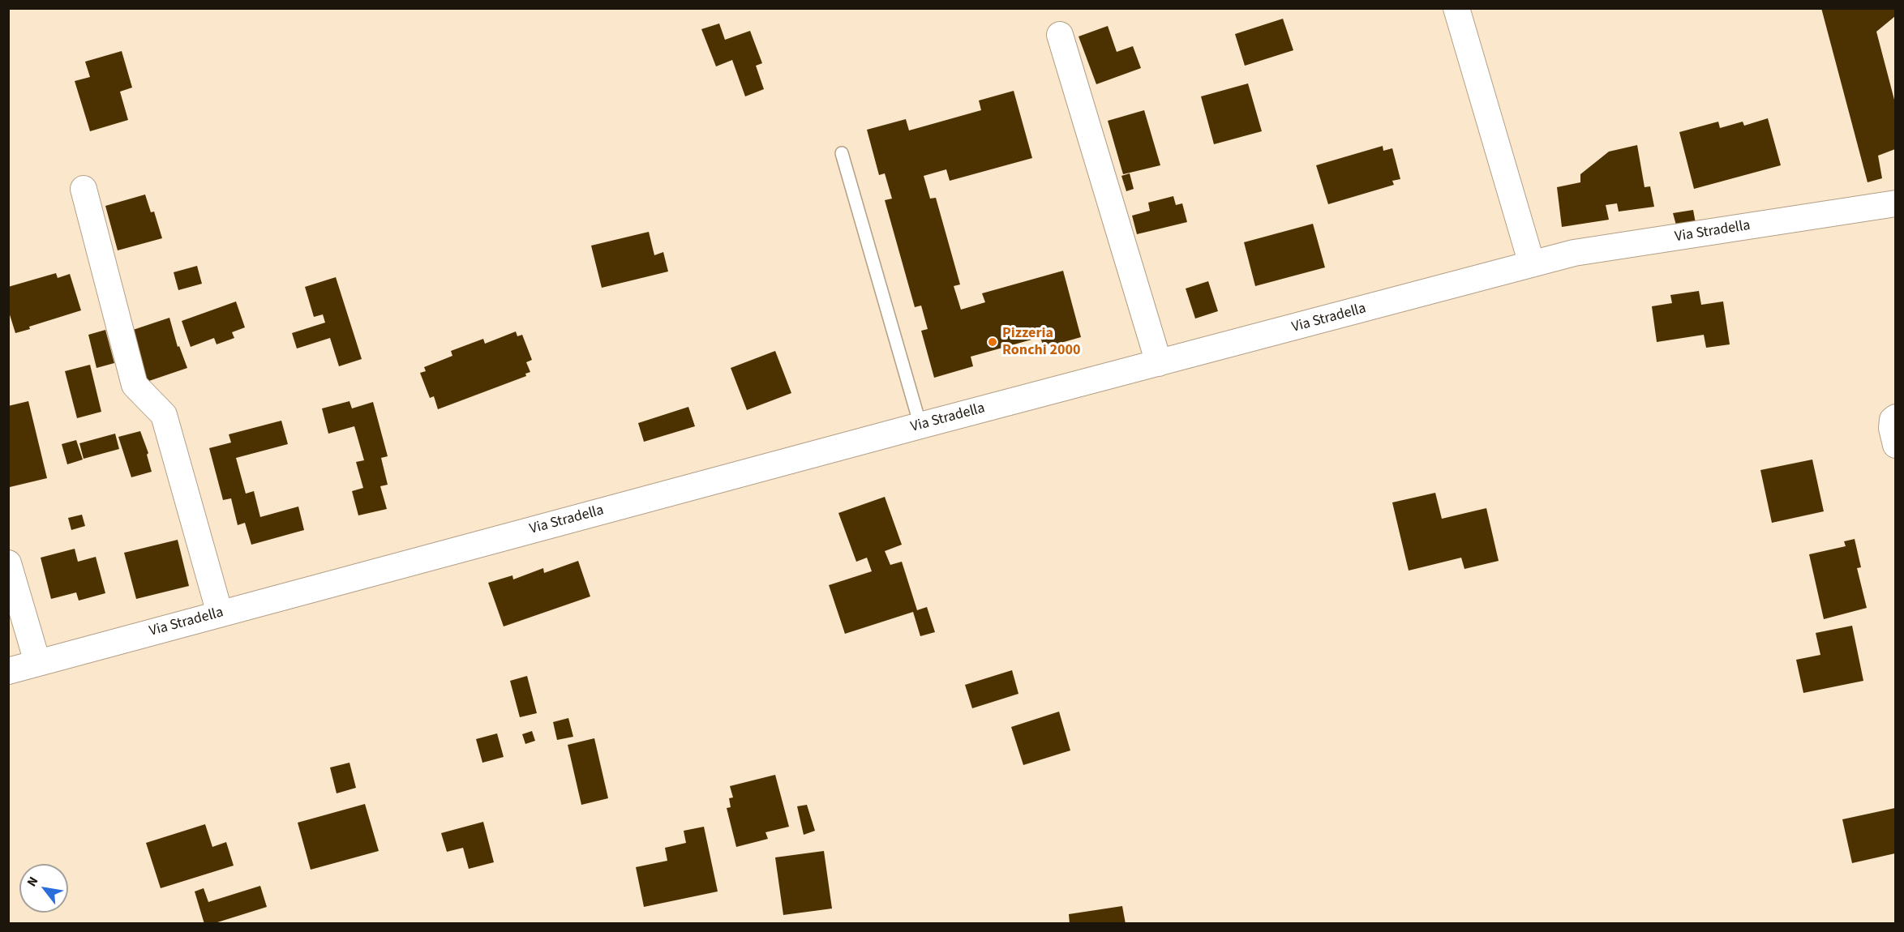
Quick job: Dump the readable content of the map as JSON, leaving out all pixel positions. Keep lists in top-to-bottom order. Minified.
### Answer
{"streets":{"street":["Via Stradella"]},"places":["Pizzeria Ronchi 2000"],"north":"top left"}
